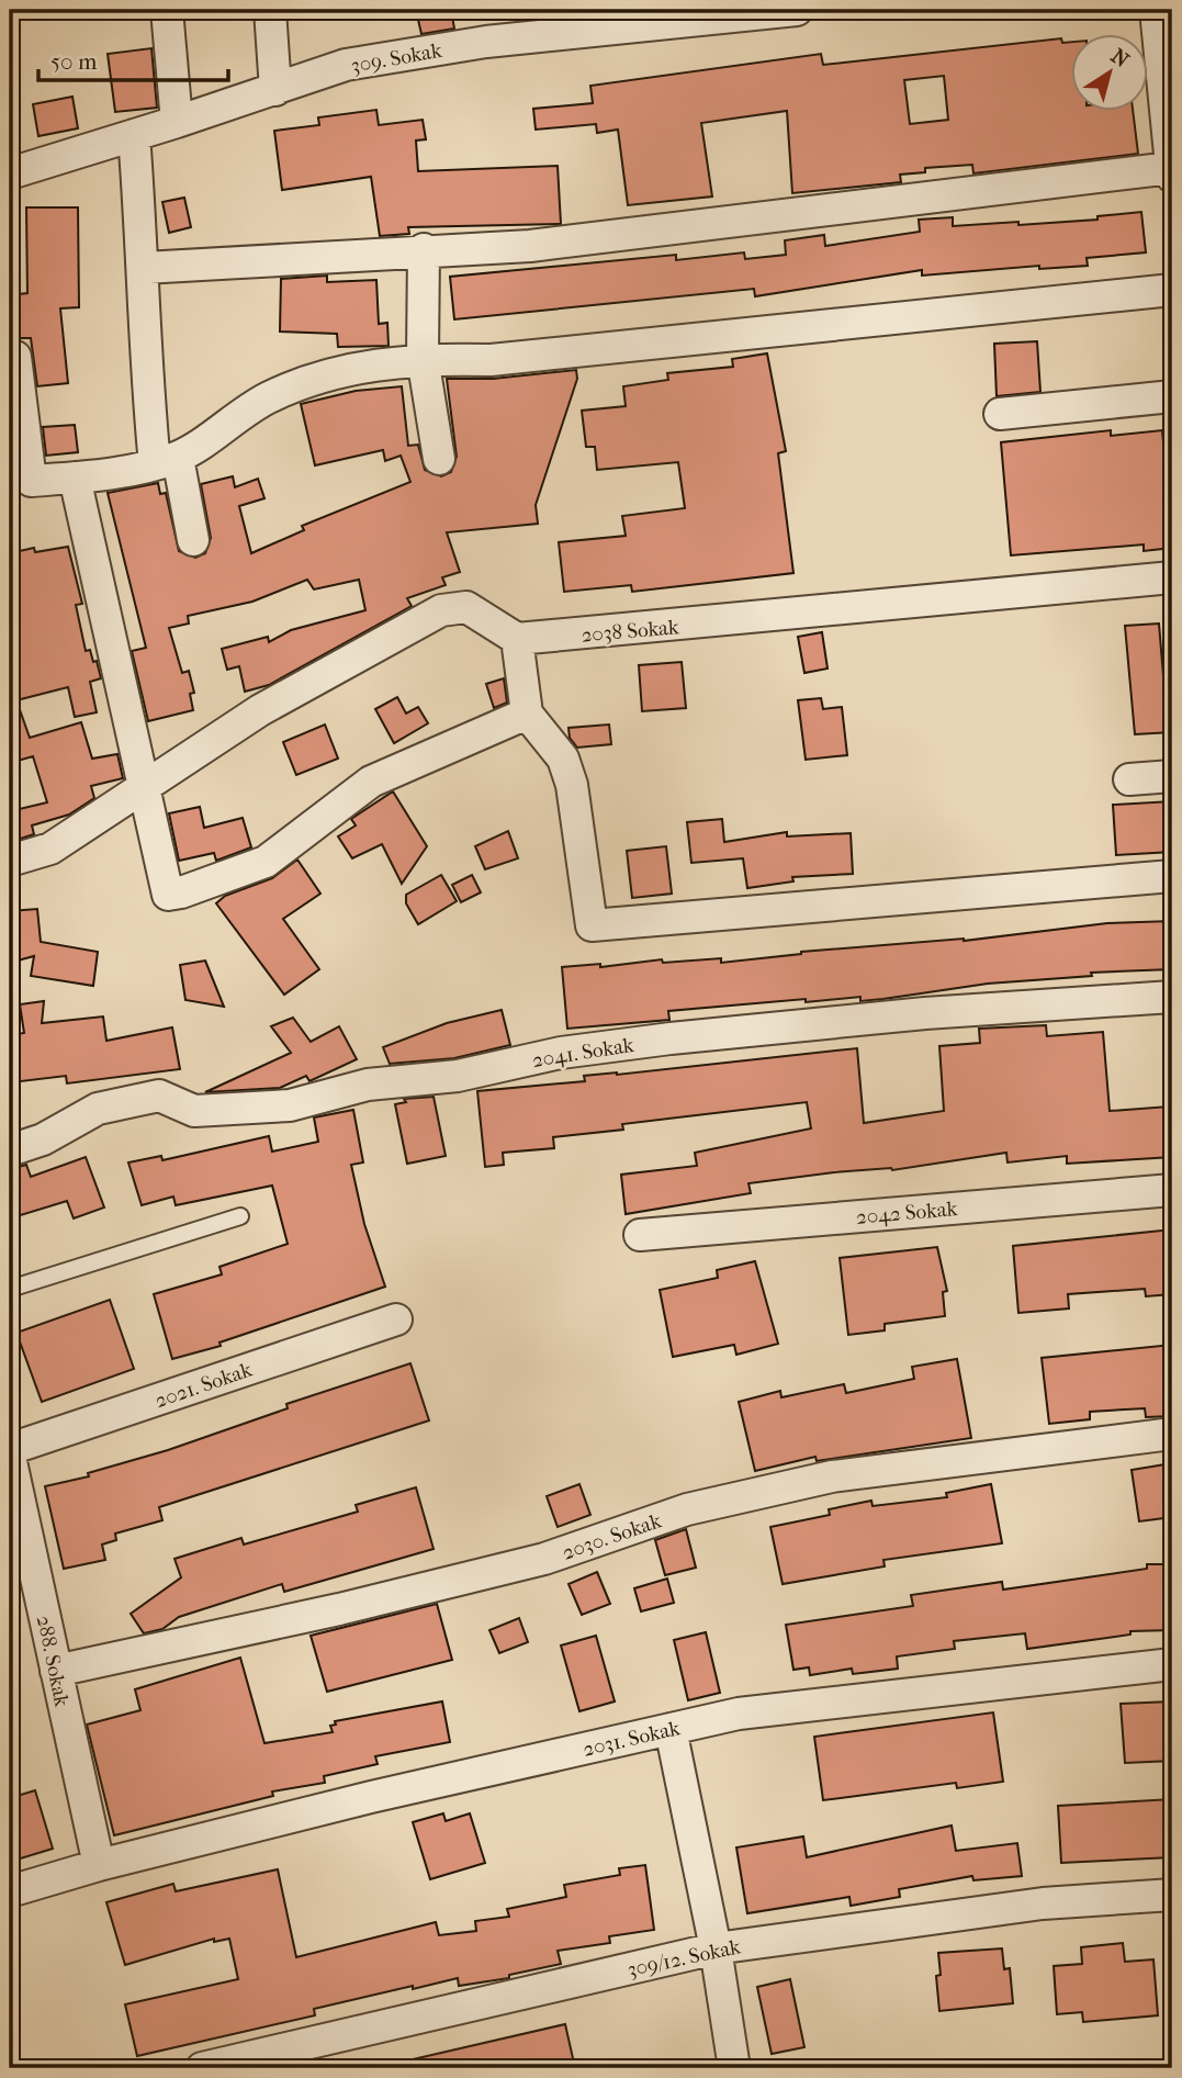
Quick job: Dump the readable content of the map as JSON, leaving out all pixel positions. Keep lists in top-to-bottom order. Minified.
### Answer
{"streets":{"street":["309. Sokak","2038 Sokak","2041. Sokak","2042 Sokak","2021. Sokak","2030. Sokak","288. Sokak","2031. Sokak","309/12. Sokak"]},"crossings":[["2030. Sokak","288. Sokak"],["288. Sokak","2031. Sokak"]],"scale_bar":"50 m","north":"top right"}
